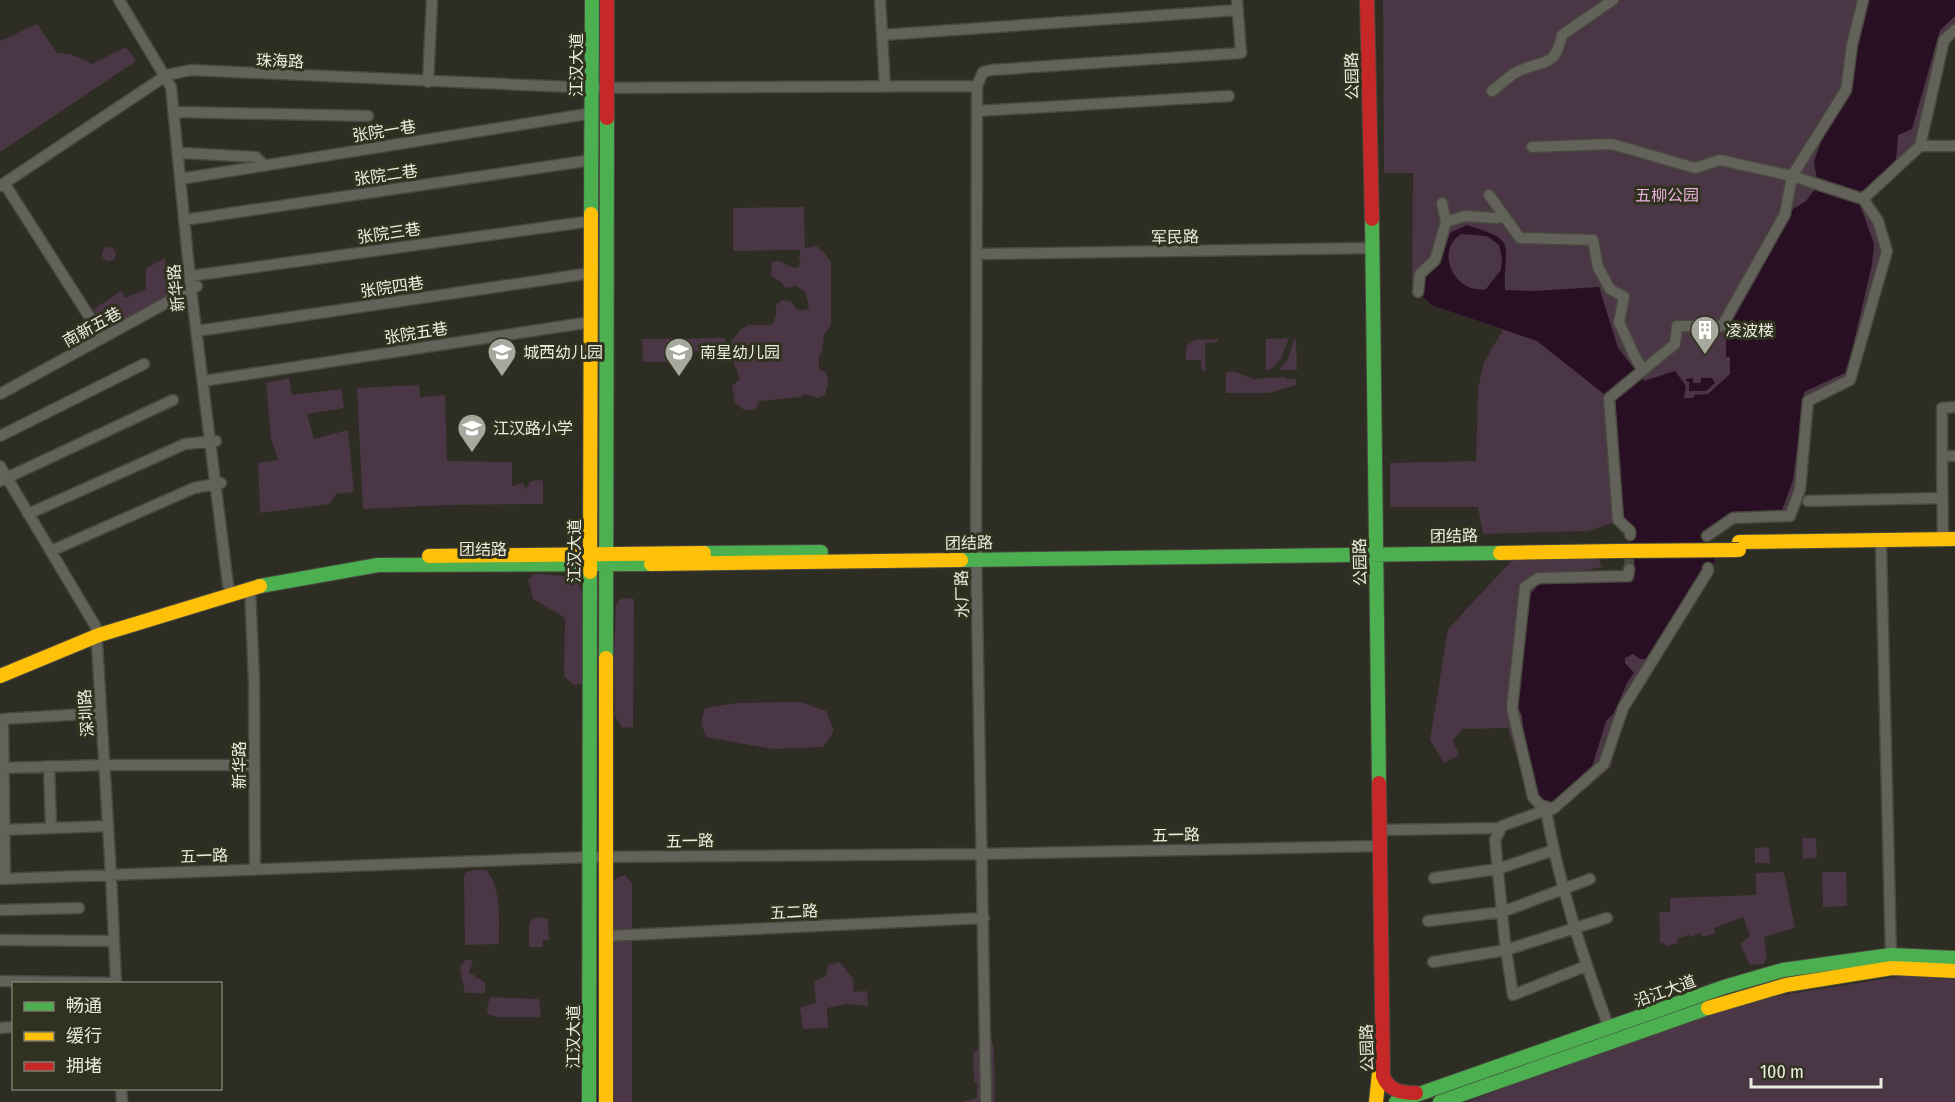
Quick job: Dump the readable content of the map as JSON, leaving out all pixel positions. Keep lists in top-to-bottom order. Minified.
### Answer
{"streets":{"main road":["江汉大道","公园路","团结路","沿江大道"],"street":["珠海路","张院一巷","张院二巷","张院三巷","军民路","张院四巷","新华路","南新五巷","张院五巷","水厂路","深圳路","五一路","五二路"]},"crossings":[["珠海路","江汉大道"],["珠海路","新华路"],["珠海路","水厂路"],["江汉大道","张院一巷"],["江汉大道","张院二巷"],["江汉大道","张院三巷"],["江汉大道","张院四巷"],["江汉大道","张院五巷"],["江汉大道","团结路"],["江汉大道","五一路"],["江汉大道","五二路"],["公园路","军民路"],["公园路","团结路"],["公园路","五一路"],["公园路","沿江大道"],["张院一巷","新华路"],["张院二巷","新华路"],["张院三巷","新华路"],["张院三巷","南新五巷"],["军民路","水厂路"],["张院四巷","新华路"],["新华路","南新五巷"],["新华路","张院五巷"],["新华路","团结路"],["新华路","五一路"],["团结路","水厂路"],["团结路","深圳路"],["水厂路","五一路"],["水厂路","五二路"],["深圳路","五一路"]],"parks":["五柳公园"],"places":{"building":["凌波楼"],"school or university":["城西幼儿园","南星幼儿园","江汉路小学"]},"legend":["畅通","缓行","拥堵"],"scale_bar":"100 m"}
